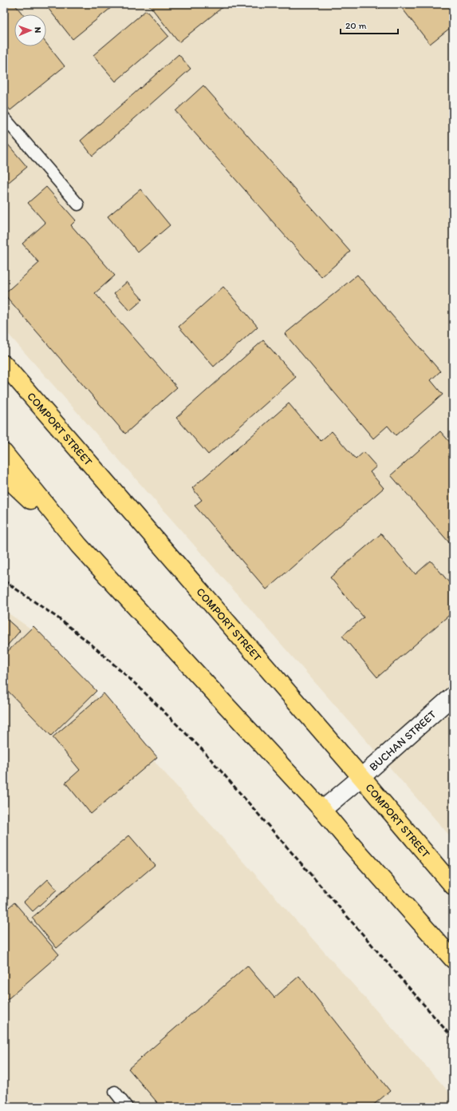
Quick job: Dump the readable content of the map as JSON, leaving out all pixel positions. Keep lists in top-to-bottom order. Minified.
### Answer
{"streets":{"highway":["COMPORT STREET"],"street":["BUCHAN STREET"]},"crossings":[["COMPORT STREET","BUCHAN STREET"]],"scale_bar":"20 m","north":"right"}
